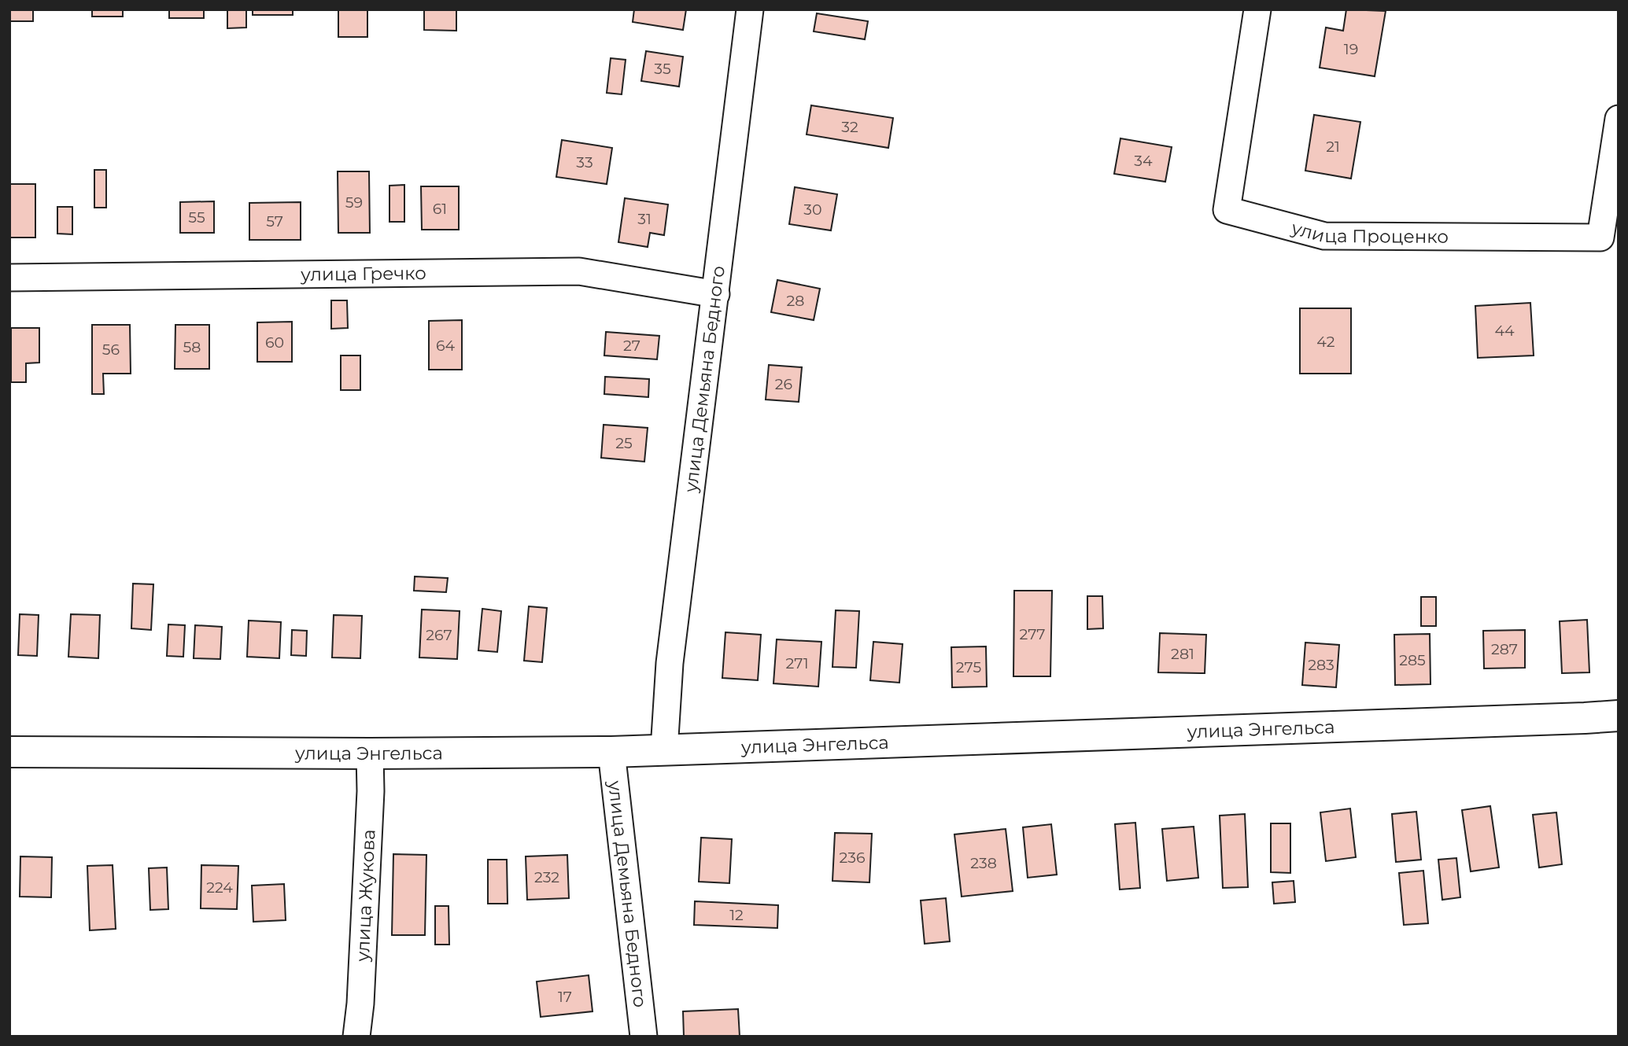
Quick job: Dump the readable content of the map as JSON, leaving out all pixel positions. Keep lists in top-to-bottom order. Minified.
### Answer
{"streets":{"street":["улица Проценко","улица Гречко","улица Демьяна Бедного","улица Энгельса","улица Жукова"]},"crossings":[["улица Гречко","улица Демьяна Бедного"],["улица Демьяна Бедного","улица Энгельса"],["улица Энгельса","улица Жукова"]],"house_numbers":["19","35","32","21","34","33","59","61","30","55","31","57","28","44","42","60","64","27","58","56","26","25","277","267","287","281","285","271","283","275","236","238","232","224","12","17"]}
